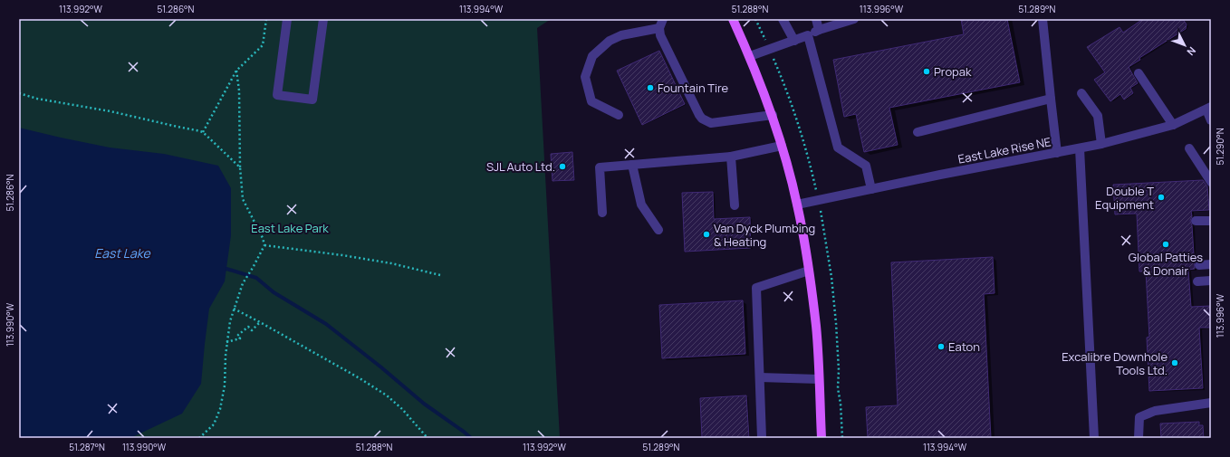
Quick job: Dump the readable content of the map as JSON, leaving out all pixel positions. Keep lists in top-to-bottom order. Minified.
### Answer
{"streets":{"street":["East Lake Rise NE"]},"water":["East Lake"],"parks":["East Lake Park"],"places":["Propak","Fountain Tire","SJL Auto Ltd.","Double T Equipment","Van Dyck Plumbing & Heating","Global Patties & Donair","Eaton","Excalibre Downhole Tools Ltd."],"north":"bottom right","coordinates":["113.992°W","51.286°N","113.994°W","51.288°N","113.996°W","51.289°N","51.290°N","113.990°W","51.287°N"]}
